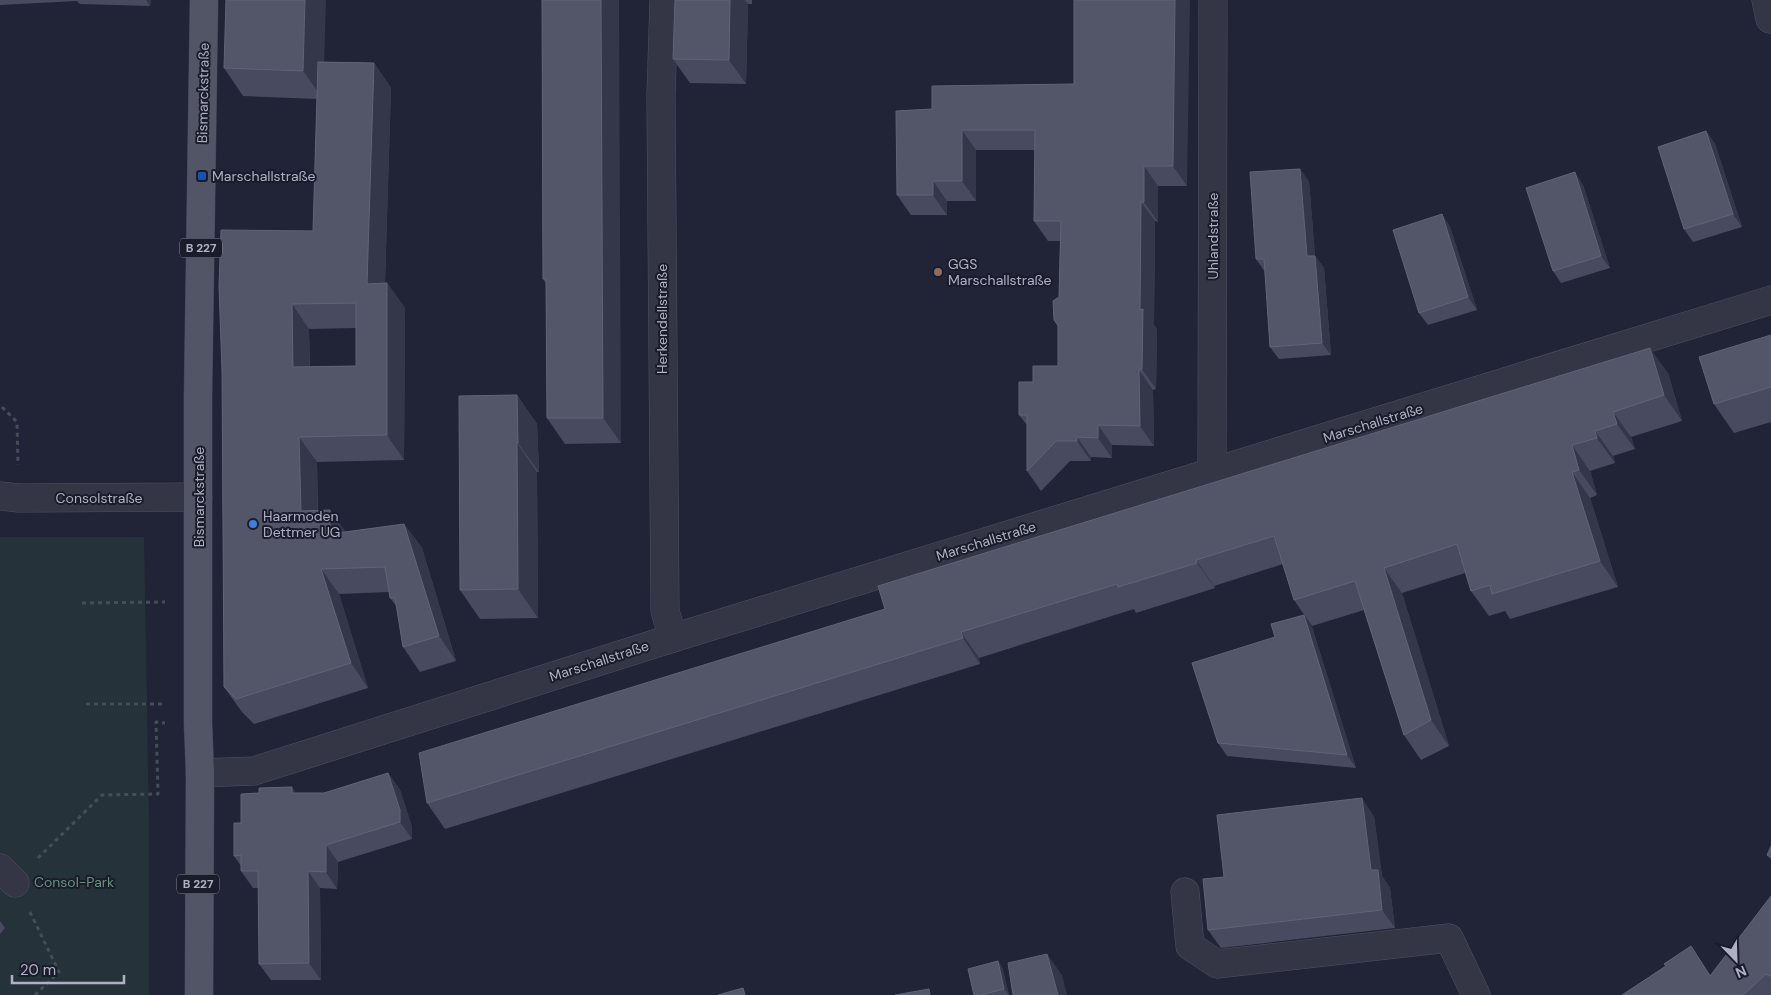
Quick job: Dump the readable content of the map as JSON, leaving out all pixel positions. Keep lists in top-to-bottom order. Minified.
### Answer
{"streets":{"main road":["Bismarckstraße","B 227"],"street":["Uhlandstraße","Herkendellstraße","Marschallstraße","Consolstraße"]},"crossings":[["Bismarckstraße","Marschallstraße"],["Bismarckstraße","Consolstraße"],["Uhlandstraße","Marschallstraße"],["Herkendellstraße","Marschallstraße"]],"parks":["Consol-Park"],"places":{"transit":["Marschallstraße"],"other":["GGS Marschallstraße","Haarmoden Dettmer UG"]},"scale_bar":"20 m","north":"bottom right"}
